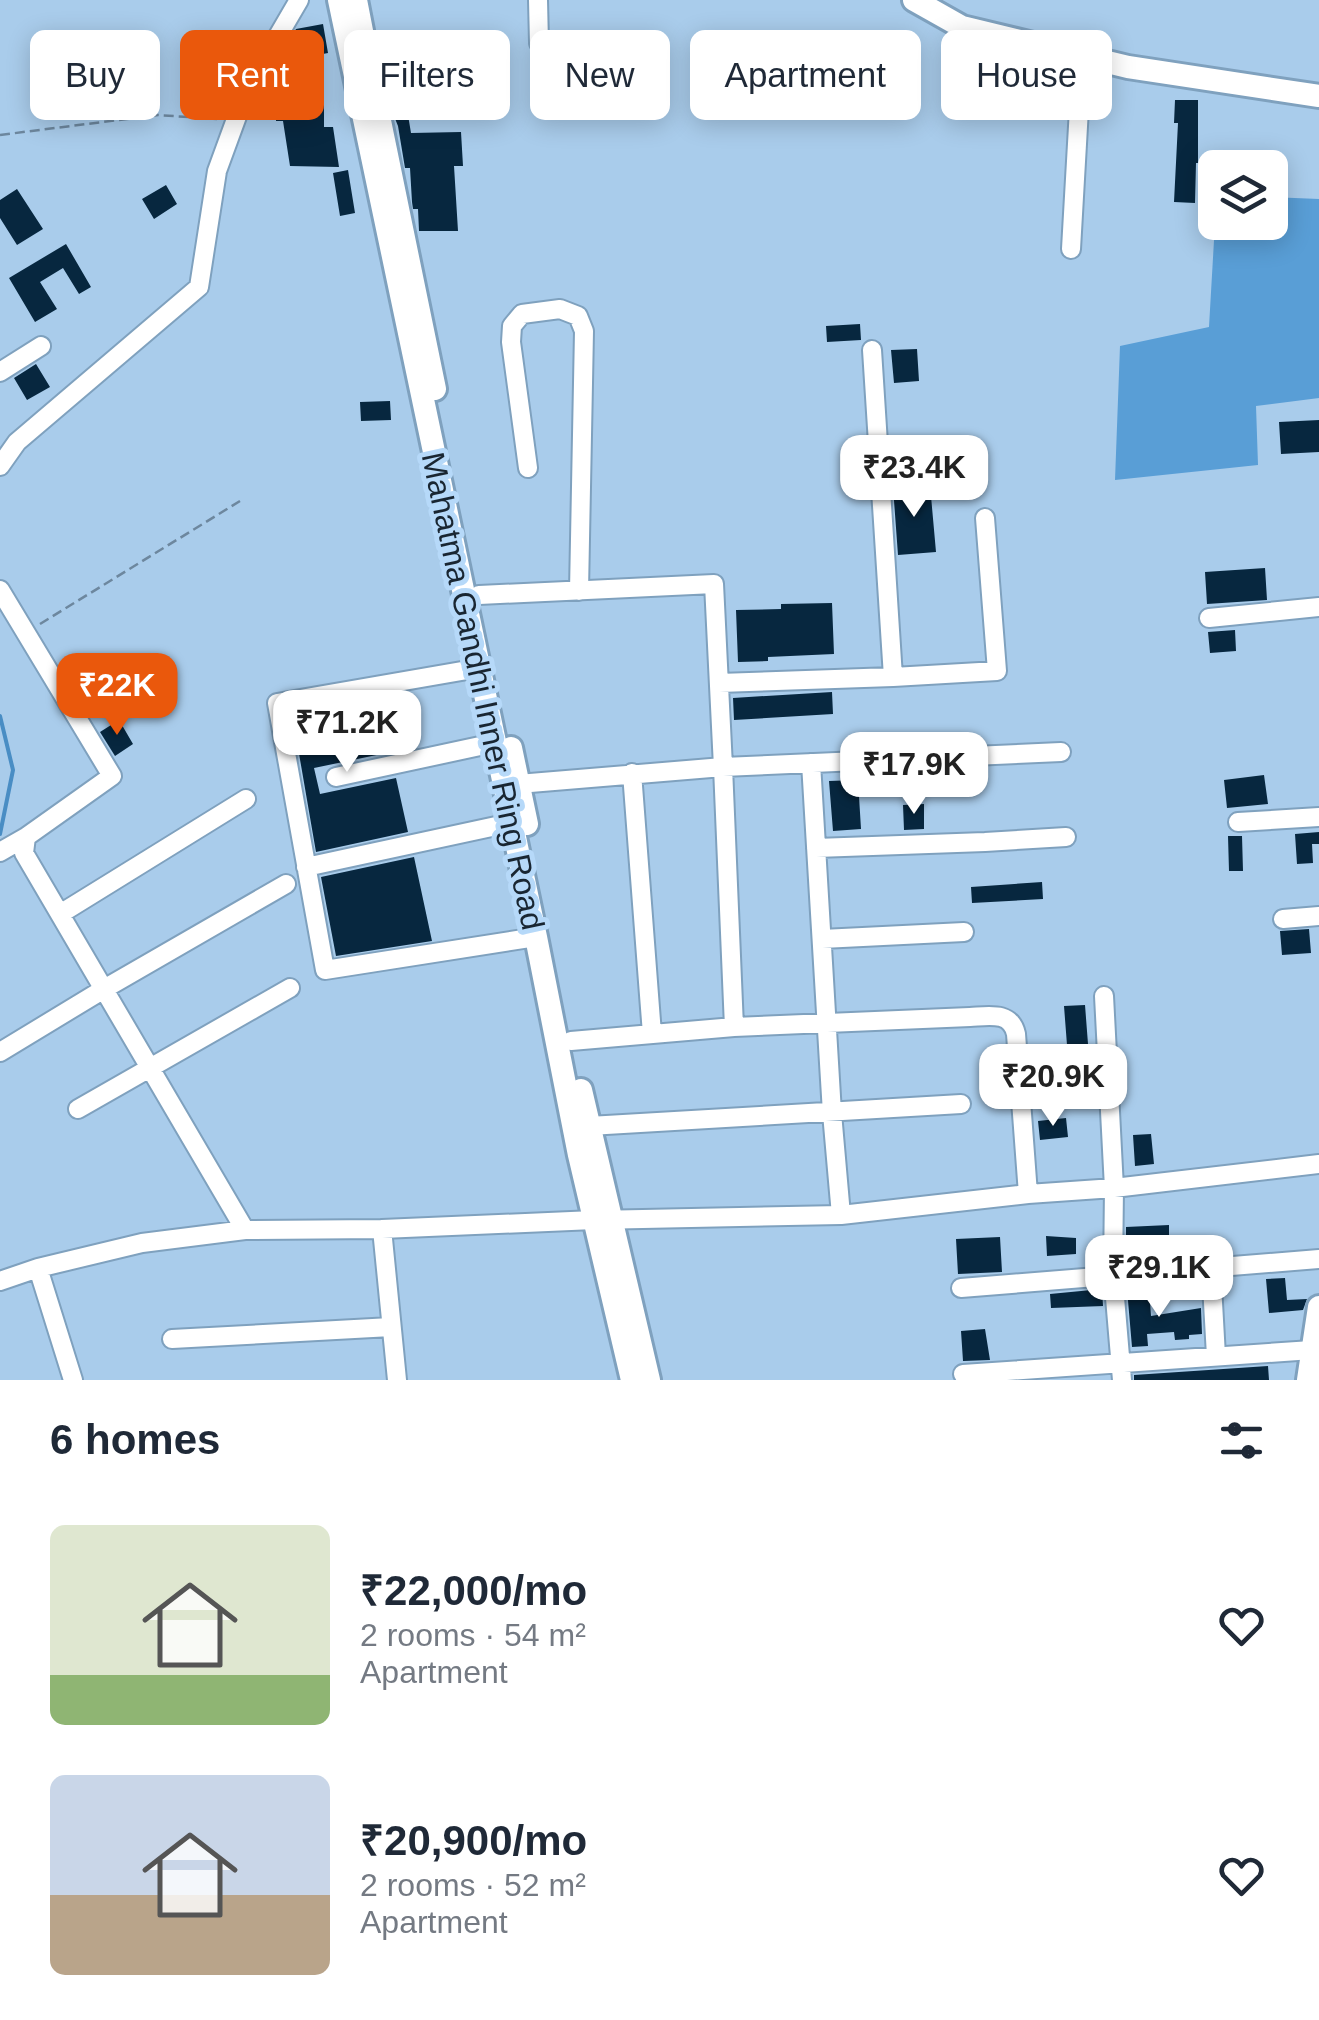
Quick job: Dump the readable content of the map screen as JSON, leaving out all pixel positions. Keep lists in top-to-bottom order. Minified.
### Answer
{"streets":{"main road":["Mahatma Gandhi Inner Ring Road"]},"page":{"chip":["Buy","Rent","Filters","New","Apartment","House"],"price":["₹23.4K","₹22K","₹71.2K","₹17.9K","₹20.9K","₹29.1K"],"heading":"6 homes","list":[{"name":"₹22,000/mo","note":"2 rooms · 54 m² · Apartment"},{"name":"₹20,900/mo","note":"2 rooms · 52 m² · Apartment"}]}}
